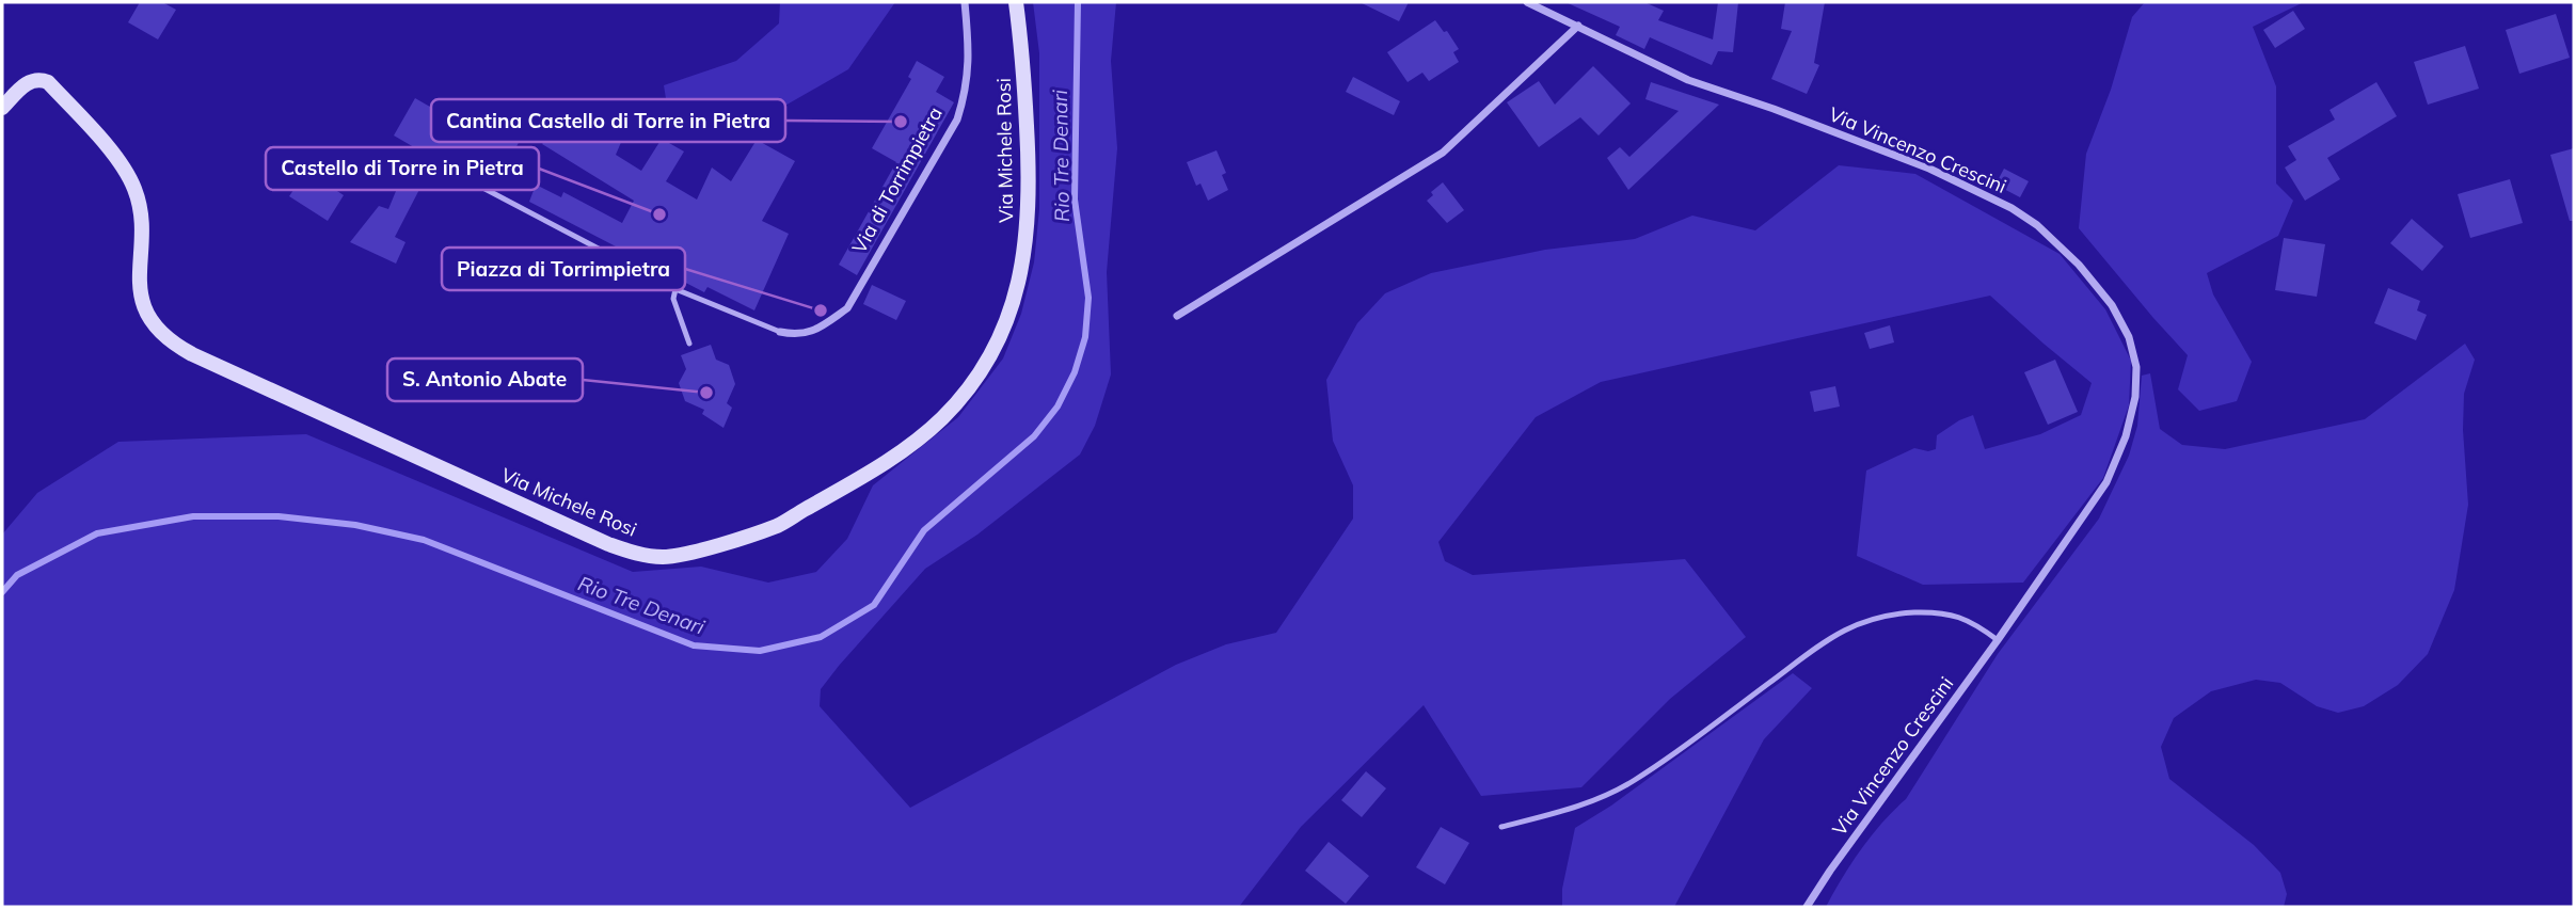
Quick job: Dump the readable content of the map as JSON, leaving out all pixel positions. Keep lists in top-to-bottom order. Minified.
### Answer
{"streets":{"street":["Via Michele Rosi","Via Vincenzo Crescini","Via di Torrimpietra"]},"water":["Rio Tre Denari"],"places":["Cantina Castello di Torre in Pietra","Castello di Torre in Pietra","Piazza di Torrimpietra","S. Antonio Abate"]}
